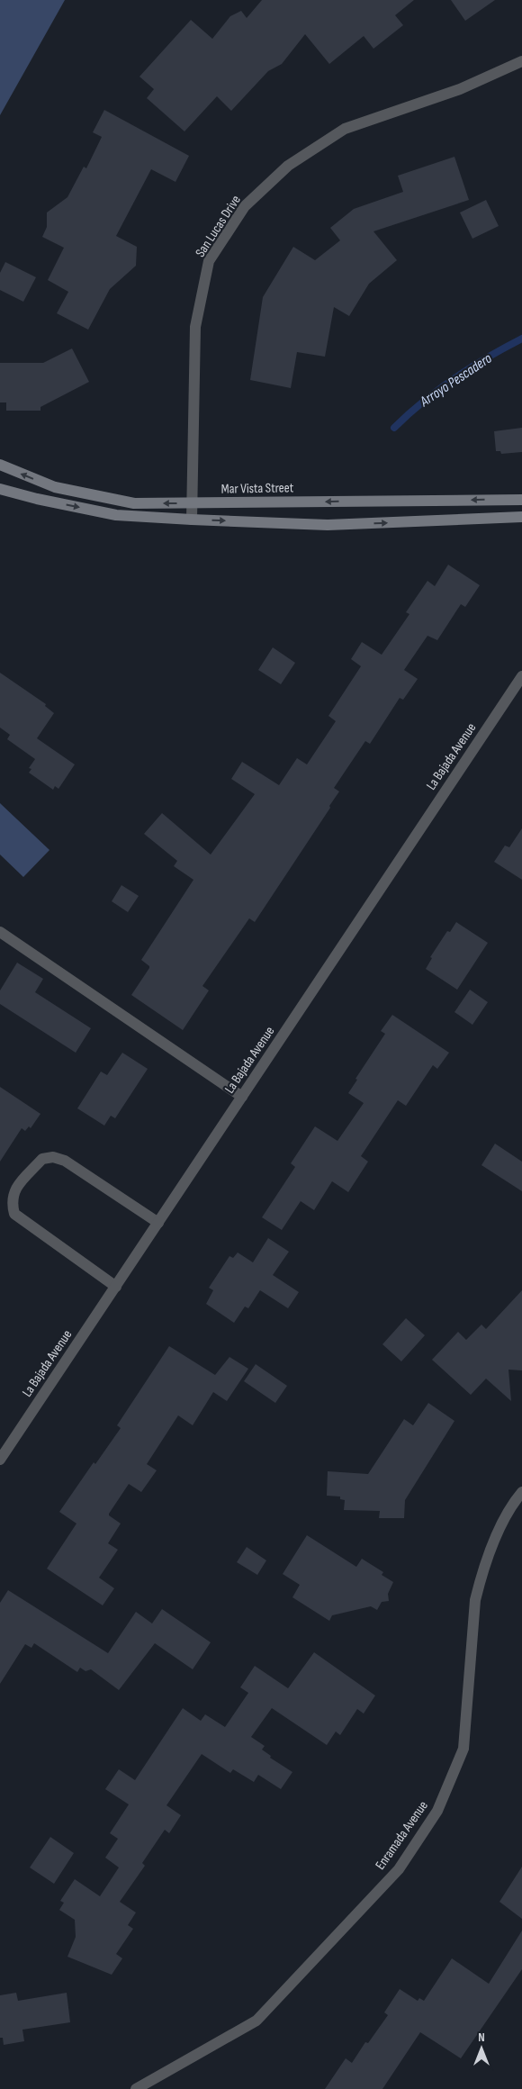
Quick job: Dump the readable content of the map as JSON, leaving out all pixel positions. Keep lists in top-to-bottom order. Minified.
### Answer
{"streets":{"street":["San Lucas Drive","Mar Vista Street","La Bajada Avenue","Enramada Avenue"]},"crossings":[["San Lucas Drive","Mar Vista Street"]],"water":["Arroyo Pescadero"],"north":"top"}
